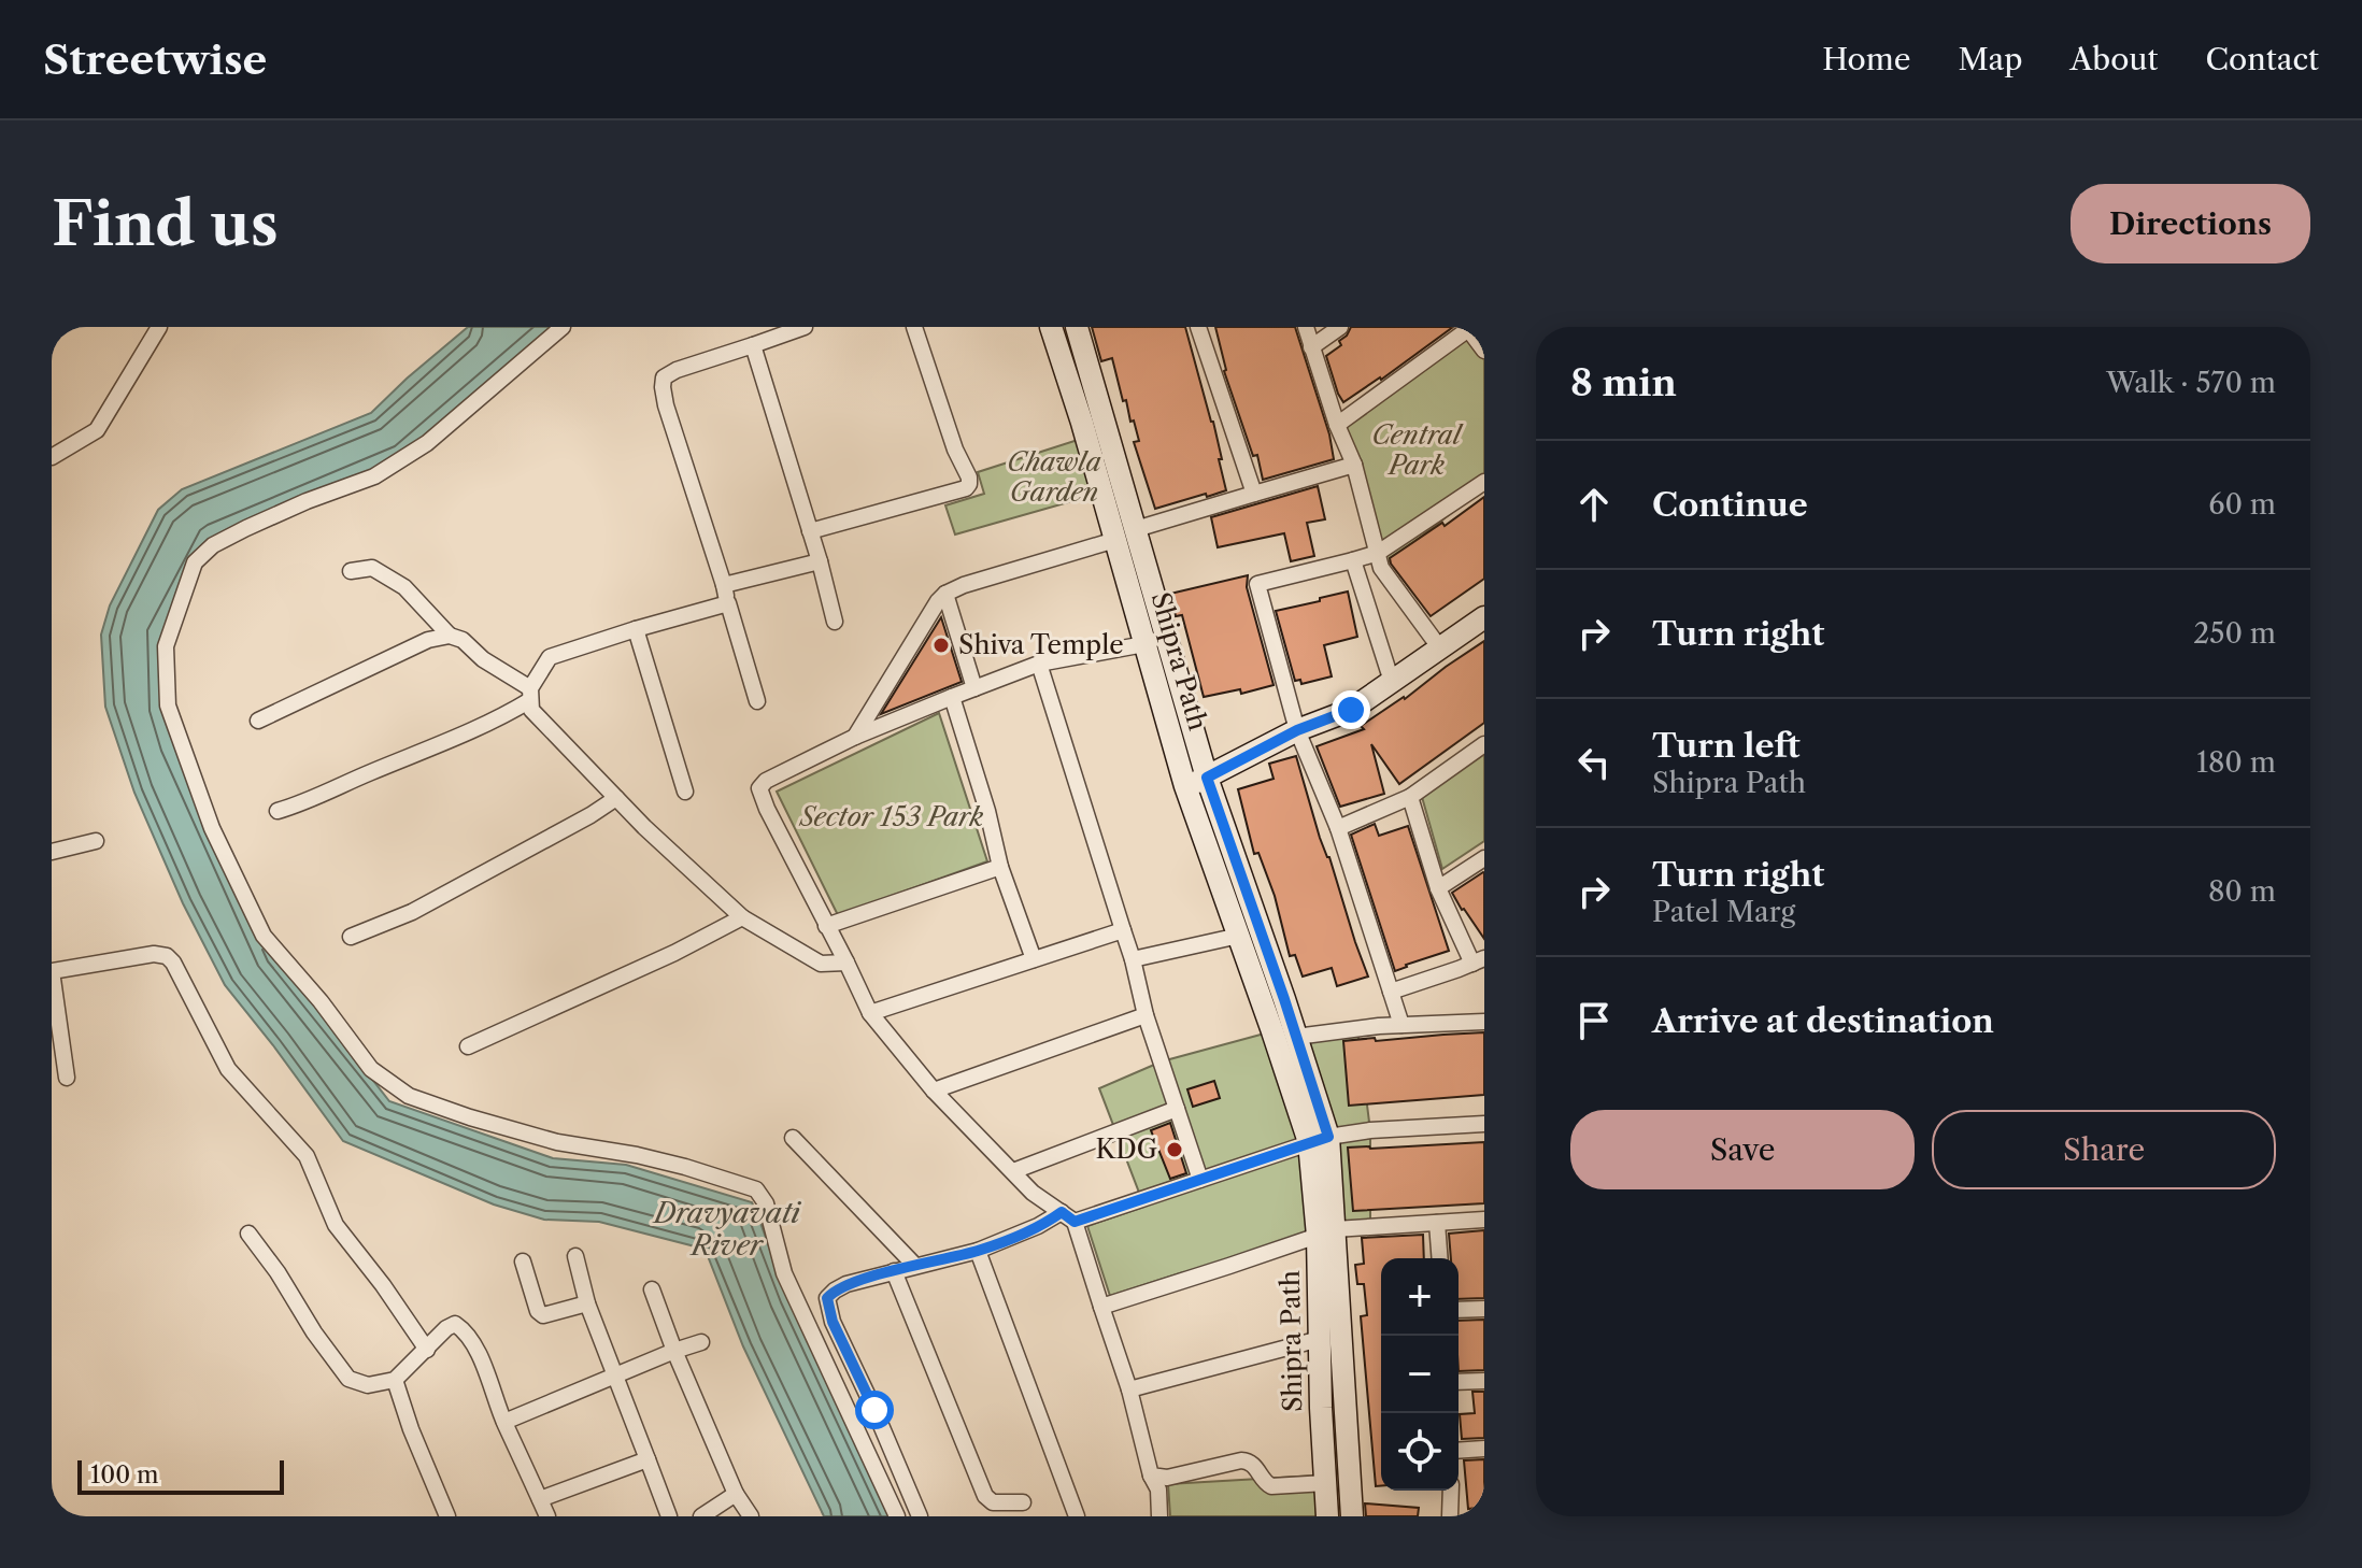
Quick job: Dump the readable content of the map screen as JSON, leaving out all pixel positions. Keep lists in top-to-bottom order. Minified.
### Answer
{"streets":{"street":["Shipra Path"]},"water":["Dravyavati River"],"parks":["Central Park","Chawla Garden","Sector 153 Park"],"places":["Shiva Temple","KDG"],"scale_bar":"100 m","page":{"header":"Streetwise","nav":["Home","Map","About","Contact"],"buttons":["Directions",["Save","Share"]],"title":"Find us","heading":["8 min","Walk · 570 m"],"list":[["Continue","60 m"],["Turn right","250 m"],["Turn left","Shipra Path","180 m"],["Turn right","Patel Marg","80 m"],"Arrive at destination"],"map_buttons":["+","−"],"scale":"100 m"}}
